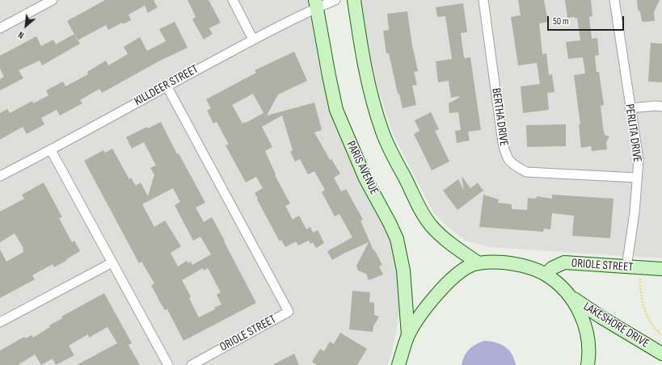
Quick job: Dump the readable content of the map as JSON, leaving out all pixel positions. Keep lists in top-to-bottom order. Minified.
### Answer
{"streets":{"street":["KILLDEER STREET","BERTHA DRIVE","PERLITA DRIVE","PARIS AVENUE","ORIOLE STREET","LAKESHORE DRIVE"]},"crossings":[["KILLDEER STREET","PARIS AVENUE"],["KILLDEER STREET","ORIOLE STREET"],["BERTHA DRIVE","PERLITA DRIVE"],["PERLITA DRIVE","ORIOLE STREET"],["PARIS AVENUE","LAKESHORE DRIVE"],["ORIOLE STREET","LAKESHORE DRIVE"]],"scale_bar":"50 m","north":"bottom left"}
